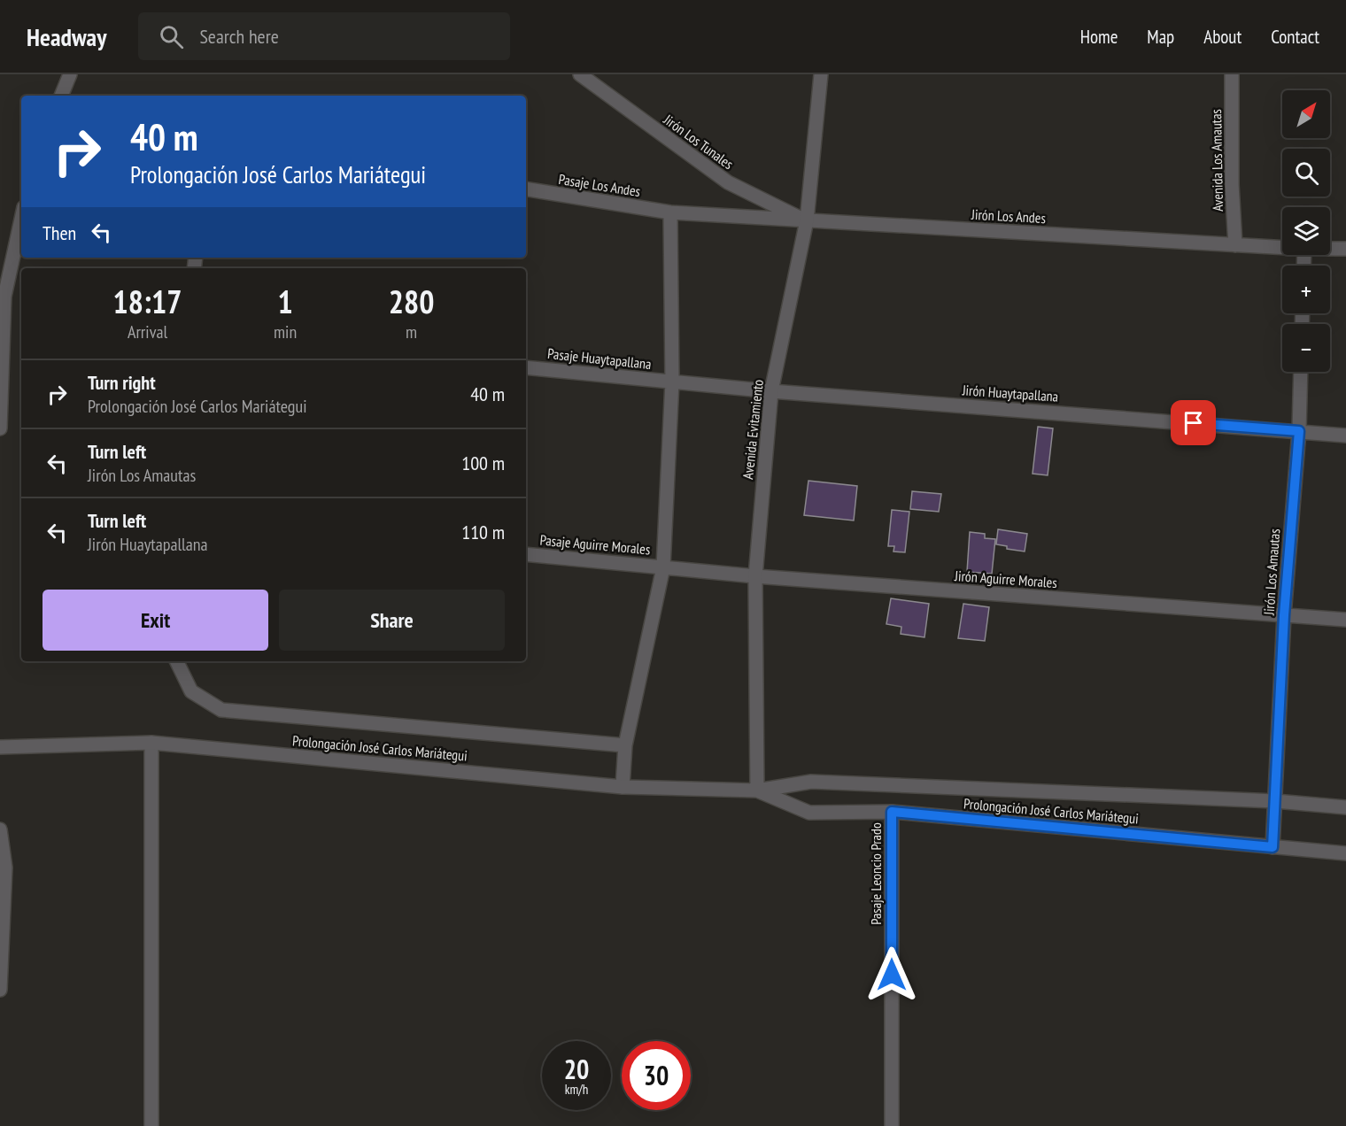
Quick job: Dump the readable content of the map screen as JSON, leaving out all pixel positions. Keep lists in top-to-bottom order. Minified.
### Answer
{"streets":{"street":["Jirón Los Tunales","Avenida Los Amautas","Pasaje Los Andes","Jirón Los Andes","Pasaje Huaytapallana","Jirón Huaytapallana","Avenida Evitamiento","Pasaje Aguirre Morales","Jirón Los Amautas","Jirón Aguirre Morales","Prolongación José Carlos Mariátegui","Pasaje Leoncio Prado"]},"crossings":[["Jirón Los Tunales","Jirón Los Andes"],["Jirón Los Tunales","Avenida Evitamiento"],["Avenida Los Amautas","Jirón Los Andes"],["Pasaje Los Andes","Jirón Los Andes"],["Jirón Los Andes","Avenida Evitamiento"],["Pasaje Huaytapallana","Jirón Huaytapallana"],["Jirón Huaytapallana","Avenida Evitamiento"],["Jirón Huaytapallana","Jirón Los Amautas"],["Avenida Evitamiento","Jirón Aguirre Morales"],["Avenida Evitamiento","Prolongación José Carlos Mariátegui"],["Pasaje Aguirre Morales","Jirón Aguirre Morales"],["Jirón Los Amautas","Jirón Aguirre Morales"],["Jirón Los Amautas","Prolongación José Carlos Mariátegui"],["Prolongación José Carlos Mariátegui","Pasaje Leoncio Prado"]],"north":"top right","page":{"header":"Headway","search":"Search here","nav":["Home","Map","About","Contact"],"map_buttons":["+","−"],"turn":["40 m","Prolongación José Carlos Mariátegui"],"then":"Then","eta":["18:17","Arrival","1","min","280","m"],"list":[{"name":"Turn right","note":"Prolongación José Carlos Mariátegui","value":"40 m"},{"name":"Turn left","note":"Jirón Los Amautas","value":"100 m"},{"name":"Turn left","note":"Jirón Huaytapallana","value":"110 m"}],"buttons":["Exit","Share"],"speed":"20 km/h","limit":"30"}}
